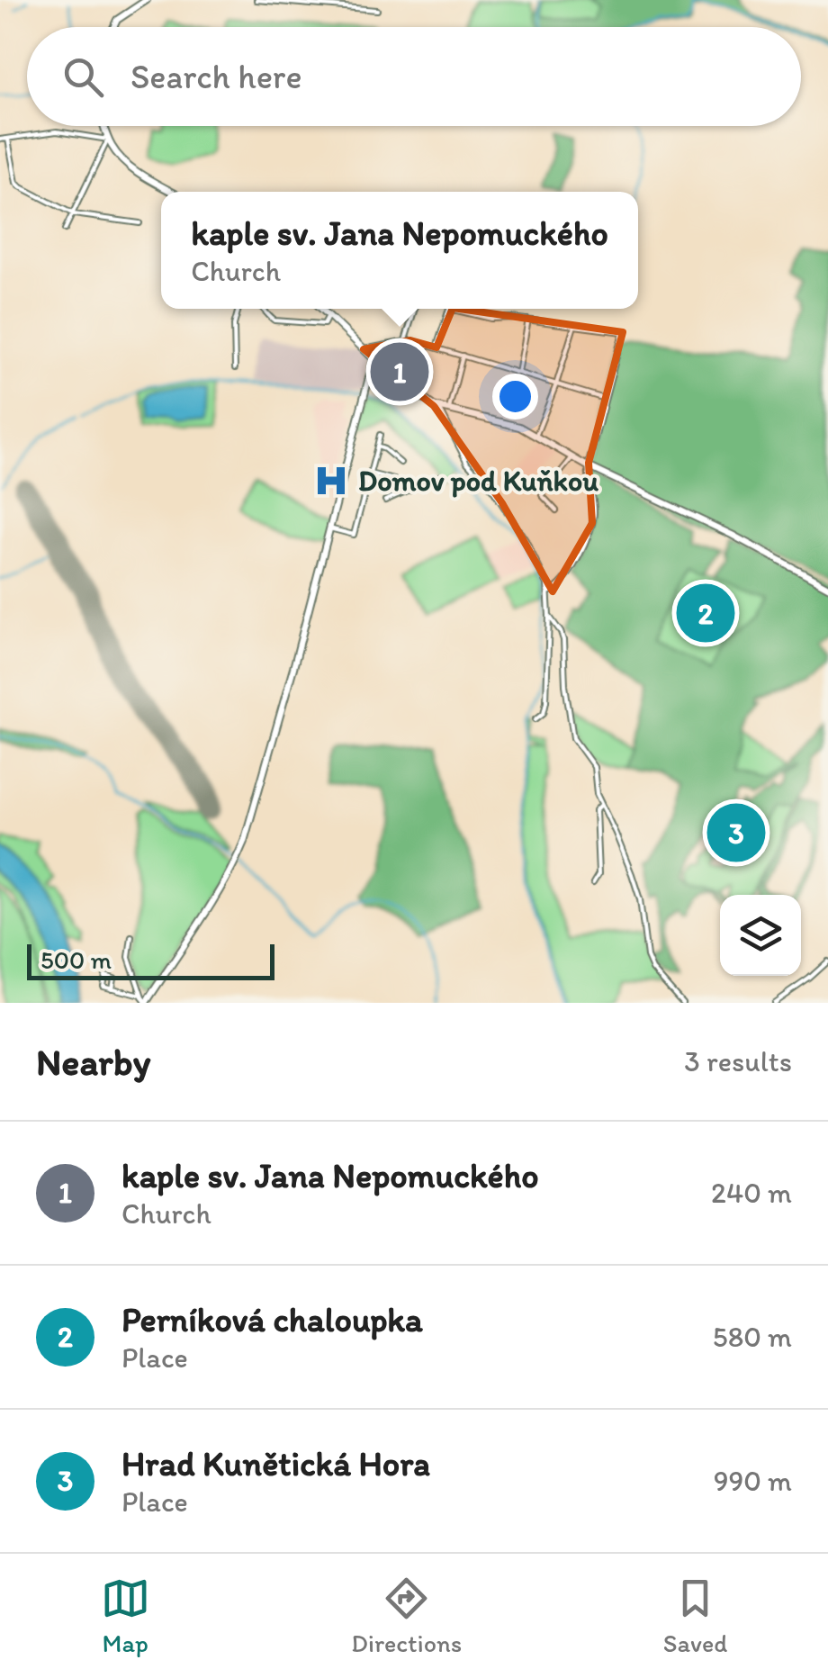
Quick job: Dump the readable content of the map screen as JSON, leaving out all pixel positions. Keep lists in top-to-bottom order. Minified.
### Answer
{"places":{"hospital":["Domov pod Kuňkou"]},"scale_bar":"500 m","page":{"search":"Search here","popup":["kaple sv. Jana Nepomuckého","Church"],"pins":["1","2","3"],"scale":"500 m","heading":["Nearby","3 results"],"list":[{"mark":"1","name":"kaple sv. Jana Nepomuckého","note":"Church","value":"240 m"},{"mark":"2","name":"Perníková chaloupka","note":"Place","value":"580 m"},{"mark":"3","name":"Hrad Kunětická Hora","note":"Place","value":"990 m"}],"nav":["Map","Directions","Saved"]}}
